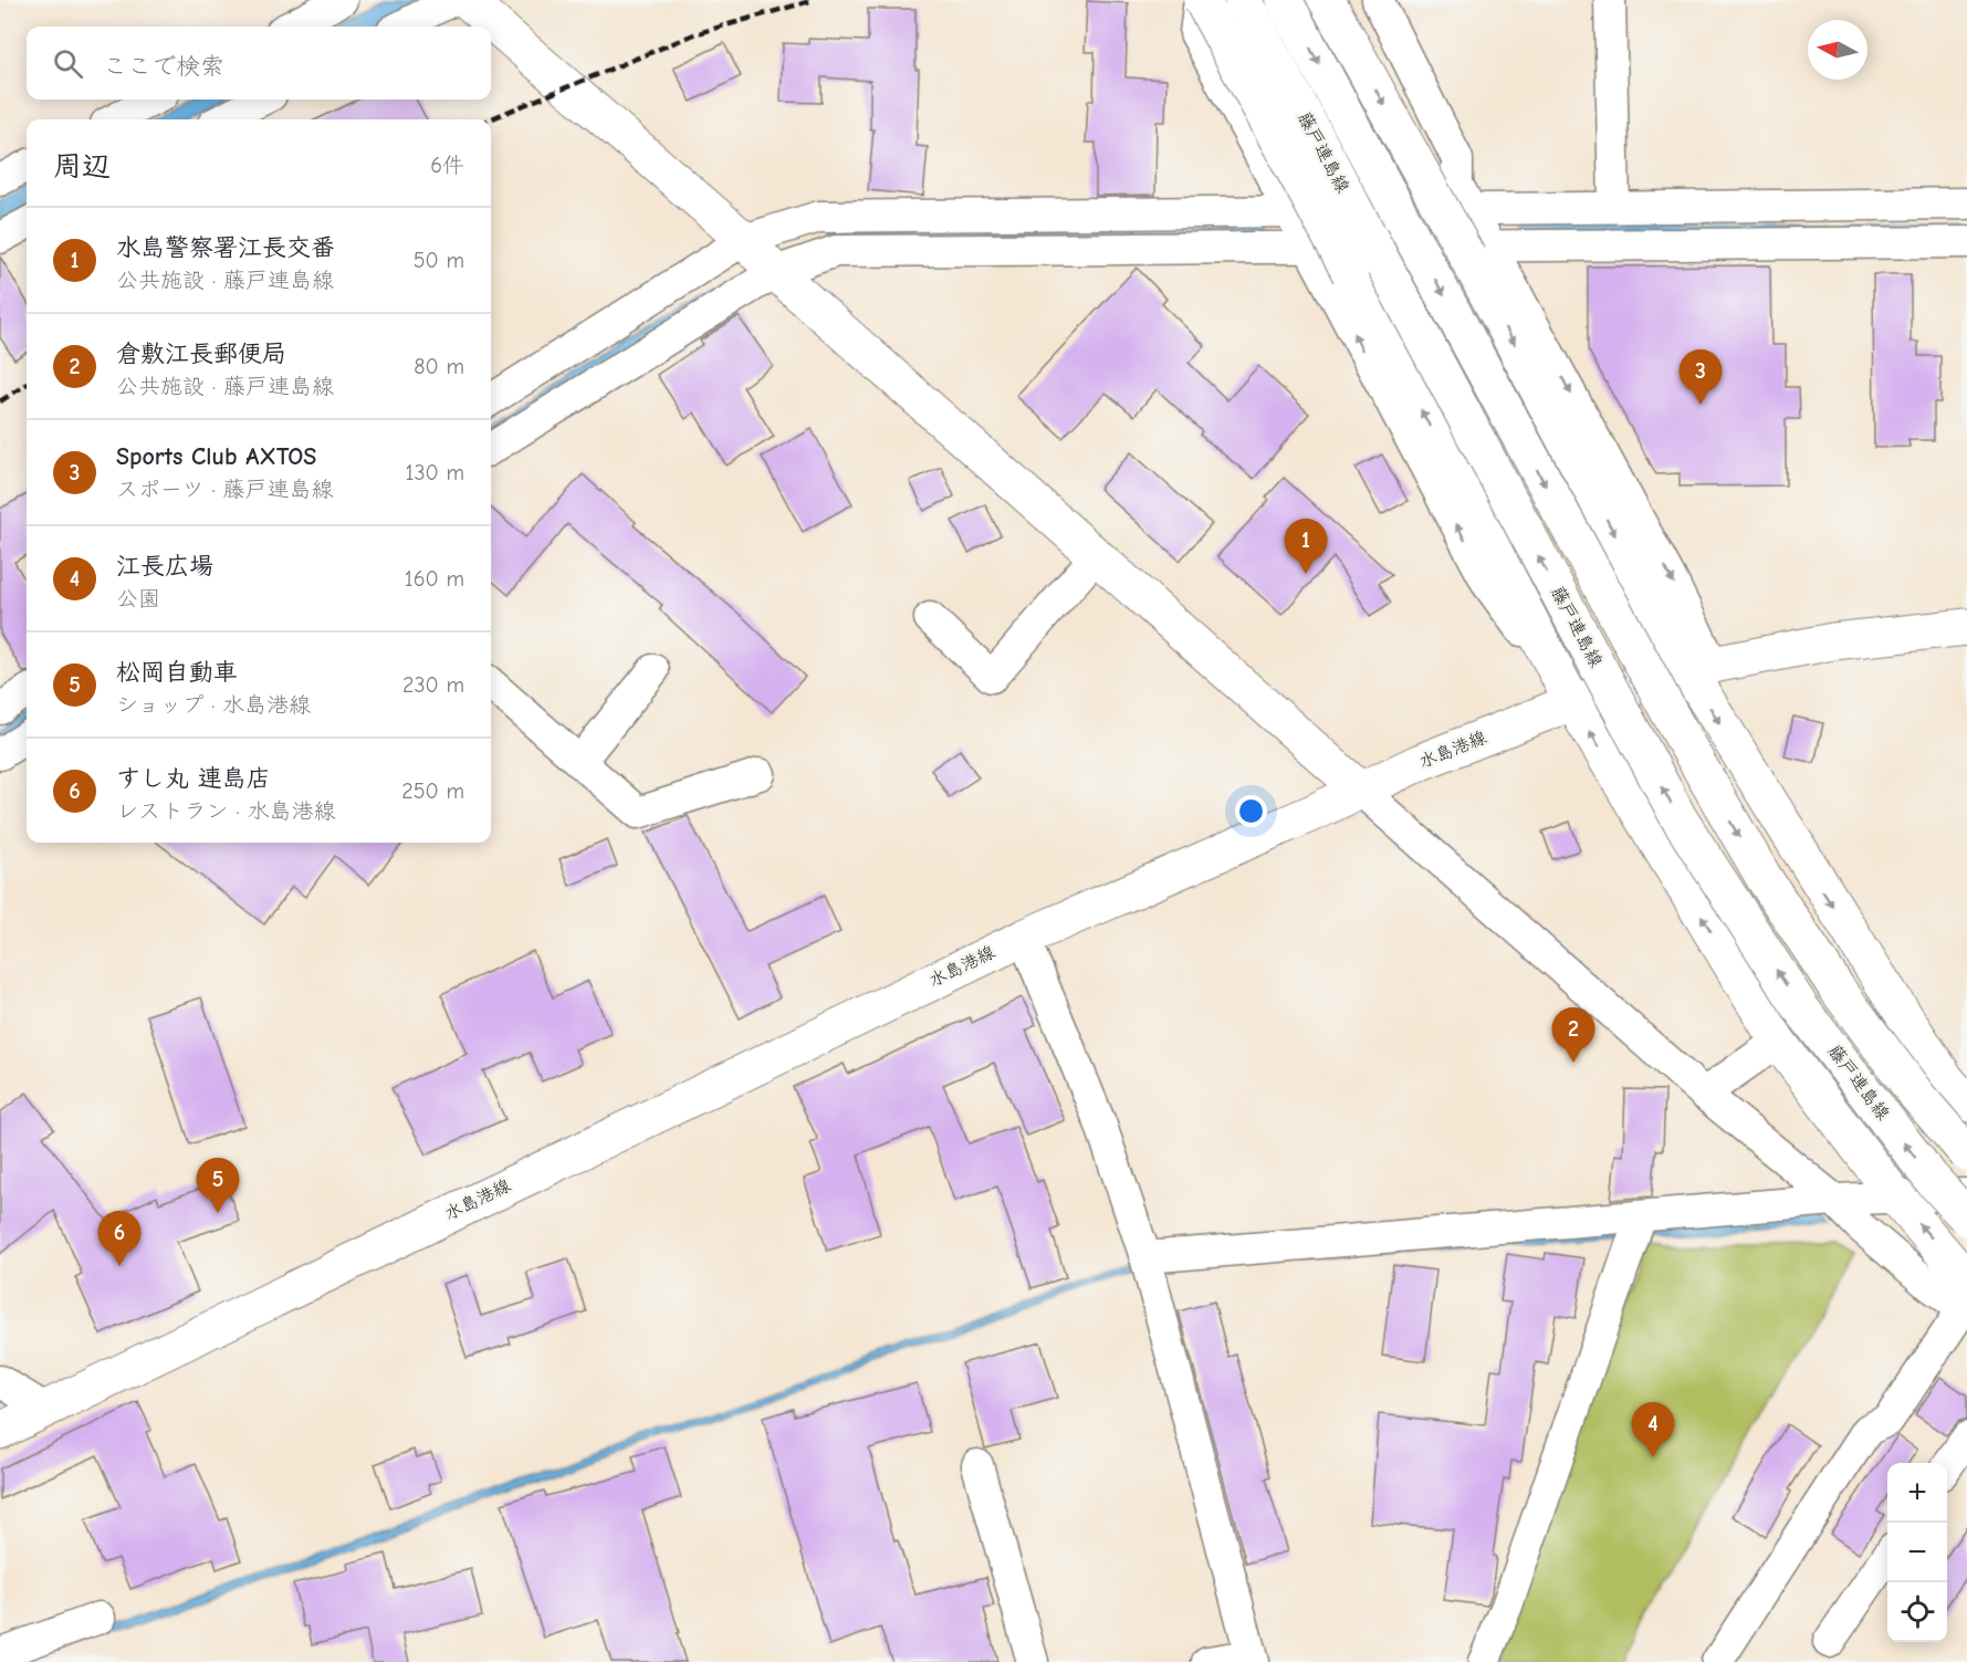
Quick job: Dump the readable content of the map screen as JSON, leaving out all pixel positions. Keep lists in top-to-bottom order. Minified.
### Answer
{"streets":{"main road":["藤戸連島線","水島港線"]},"north":"left","page":{"search":"ここで検索","heading":["周辺","6件"],"list":[{"mark":"1","name":"水島警察署江長交番","note":"公共施設 · 藤戸連島線","value":"50 m"},{"mark":"2","name":"倉敷江長郵便局","note":"公共施設 · 藤戸連島線","value":"80 m"},{"mark":"3","name":"Sports Club AXTOS","note":"スポーツ · 藤戸連島線","value":"130 m"},{"mark":"4","name":"江長広場","note":"公園","value":"160 m"},{"mark":"5","name":"松岡自動車","note":"ショップ · 水島港線","value":"230 m"},{"mark":"6","name":"すし丸 連島店","note":"レストラン · 水島港線","value":"250 m"}],"pins":["3","1","2","5","6","4"],"map_buttons":["+","−"]}}
